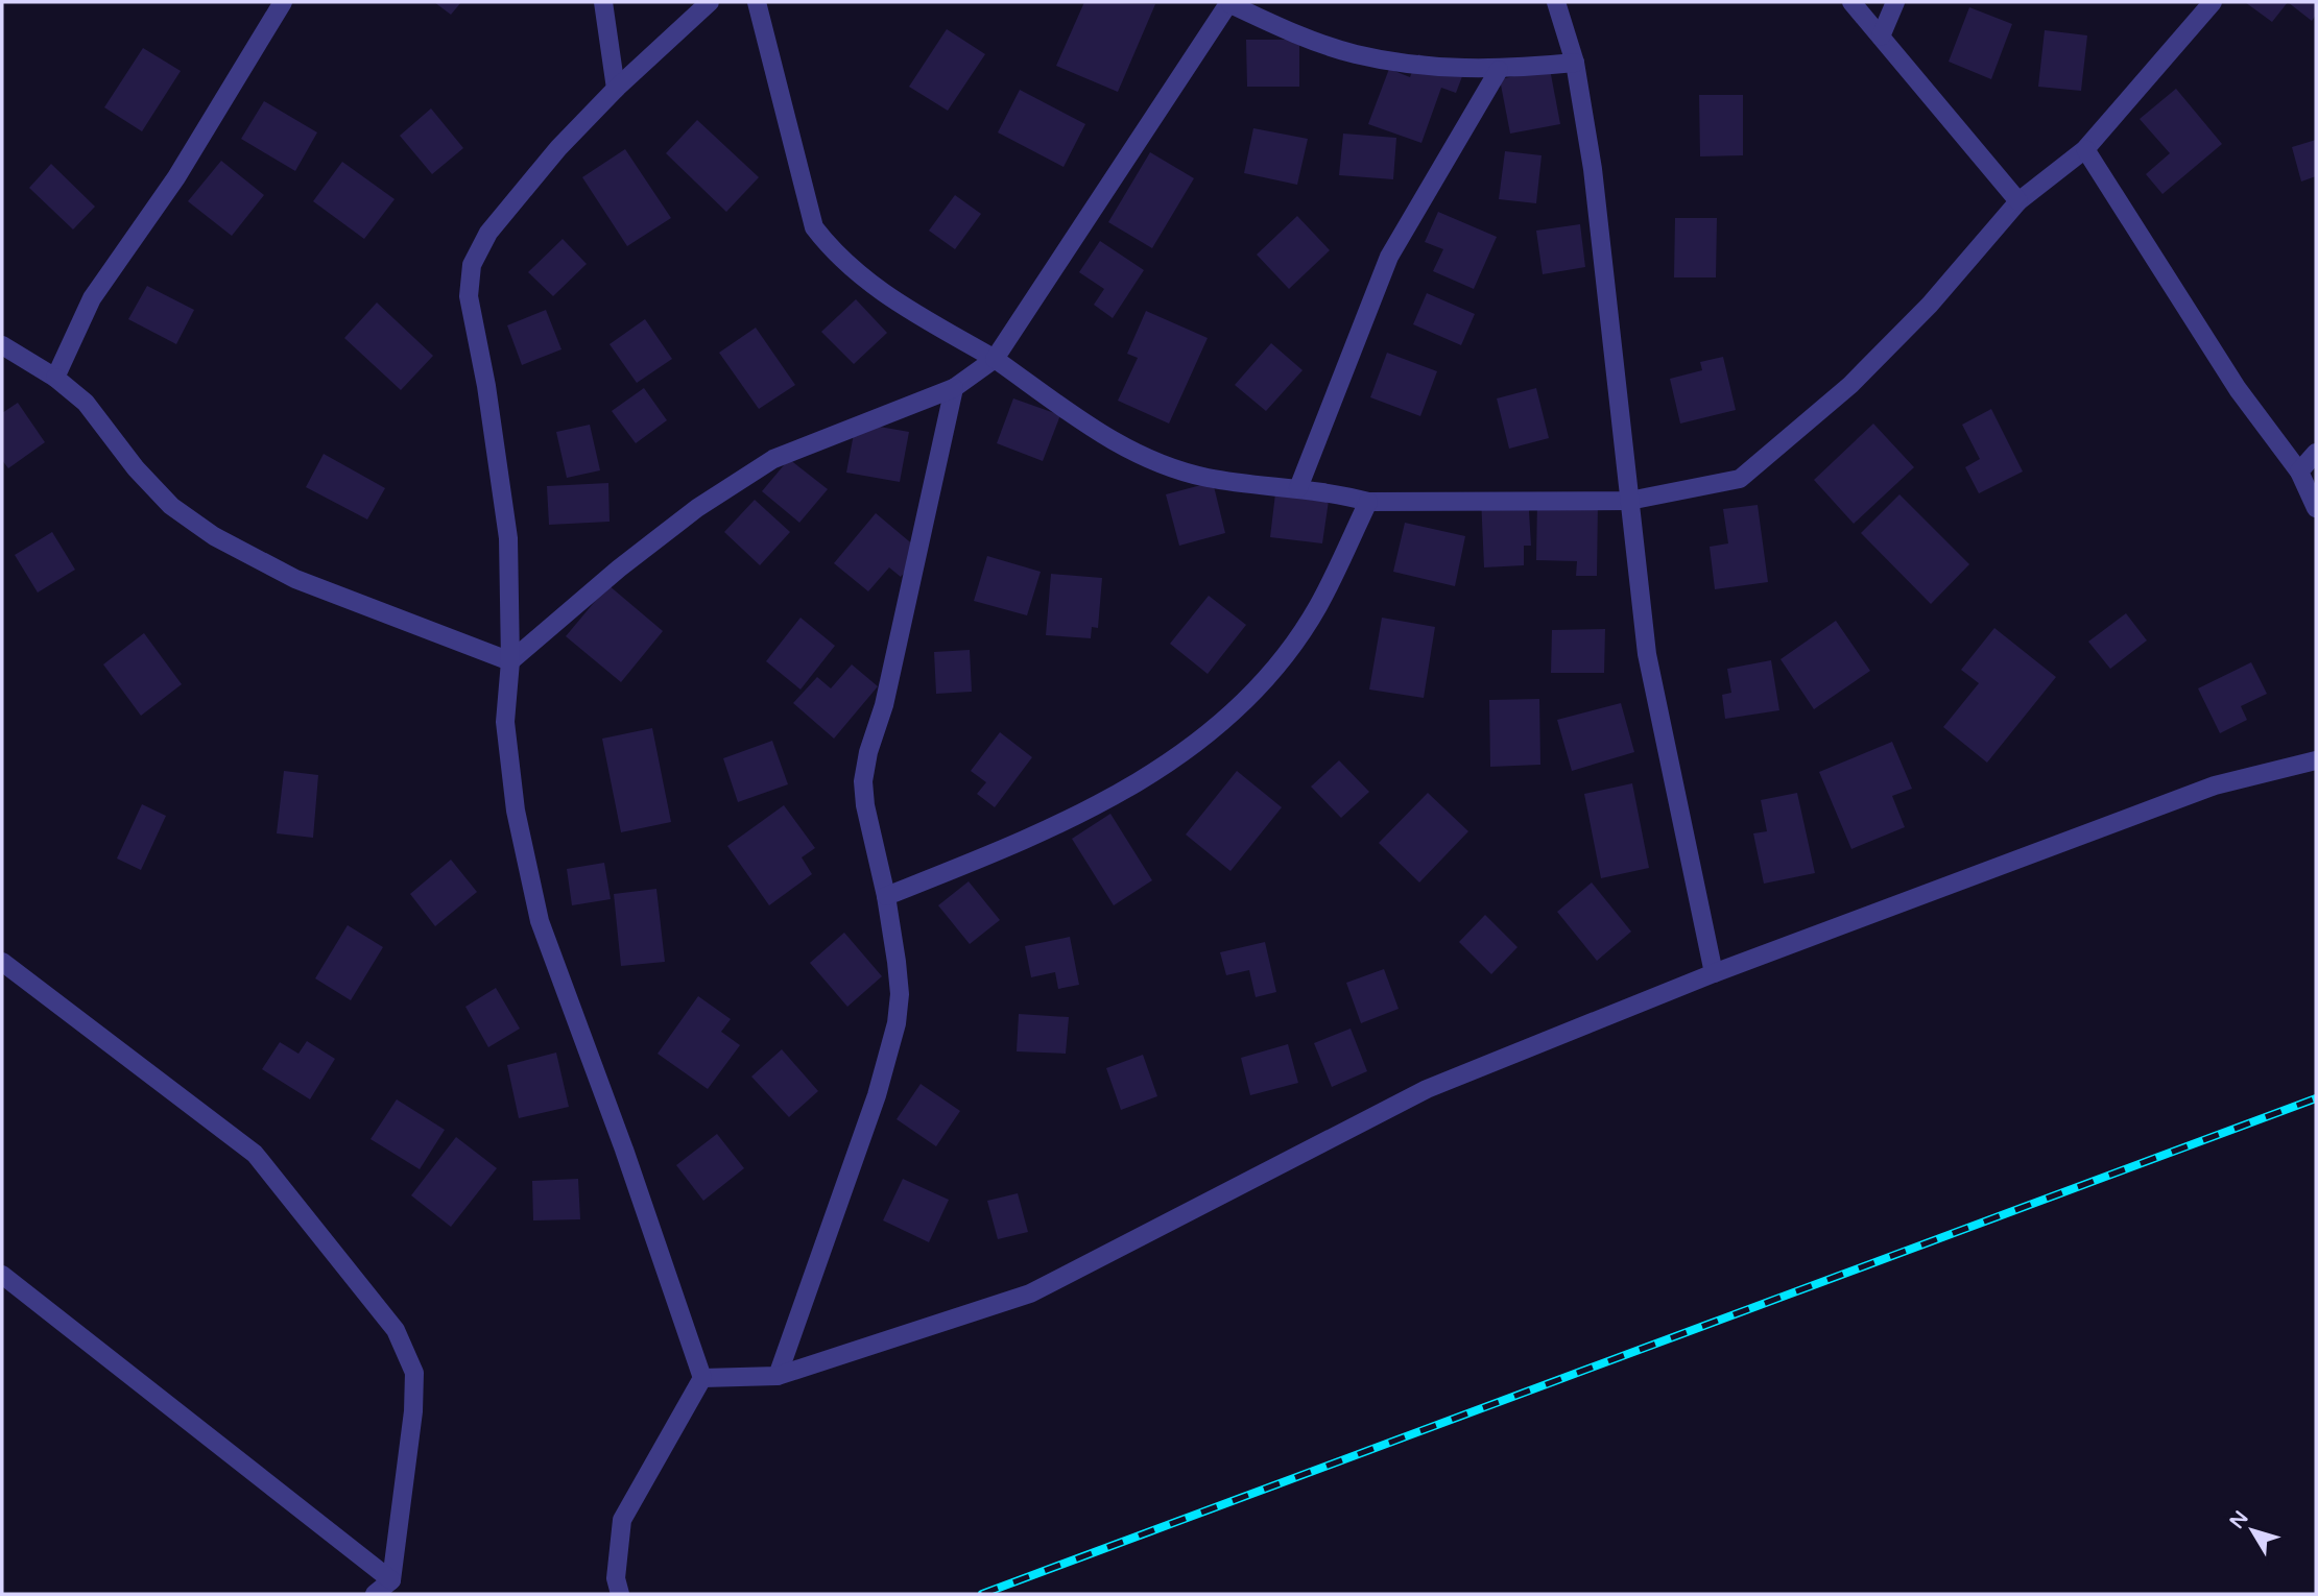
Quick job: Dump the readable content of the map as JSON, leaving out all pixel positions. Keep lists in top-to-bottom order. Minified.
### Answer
{"north":"top left"}
